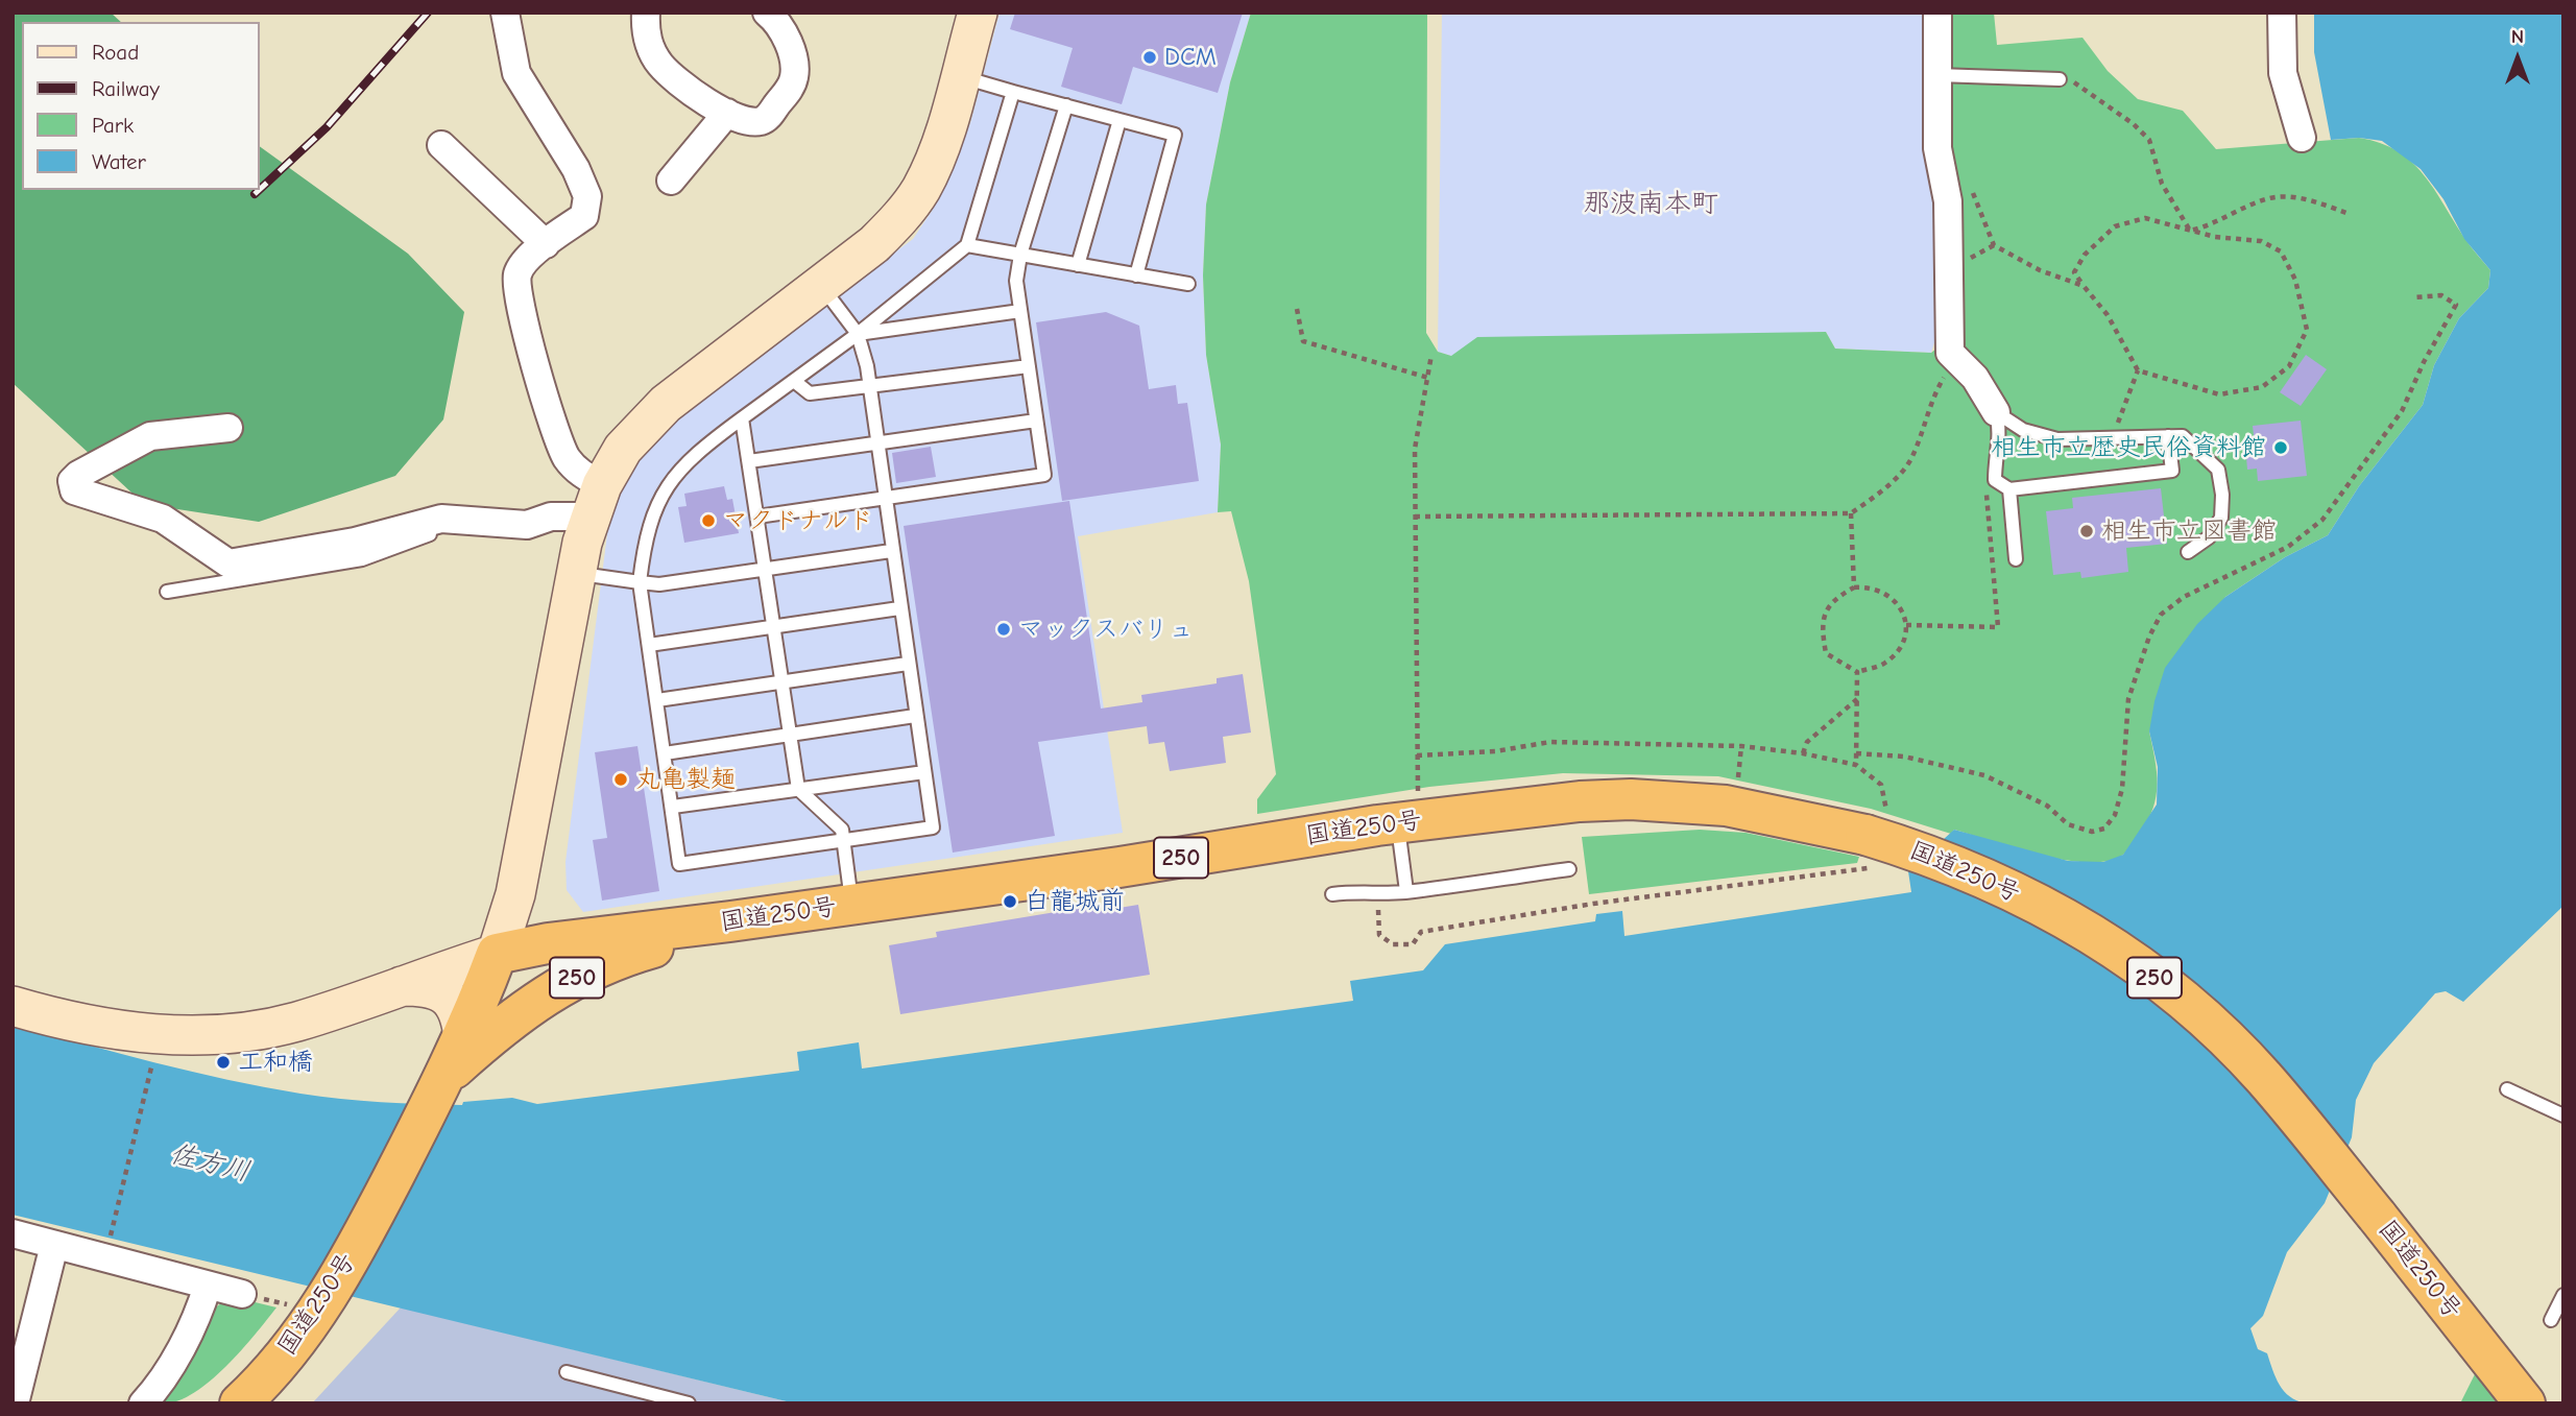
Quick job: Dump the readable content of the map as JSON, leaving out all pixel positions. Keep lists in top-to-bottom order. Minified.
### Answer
{"streets":{"highway":["国道250号","250"]},"crossings":[["国道250号","250"]],"districts":["那波南本町"],"water":["佐方川"],"places":["DCM","相生市立歴史民俗資料館","マクドナルド","相生市立図書館","マックスバリュ","丸亀製麺","白龍城前","工和橋"],"legend":["Road","Railway","Park","Water"],"north":"top"}
